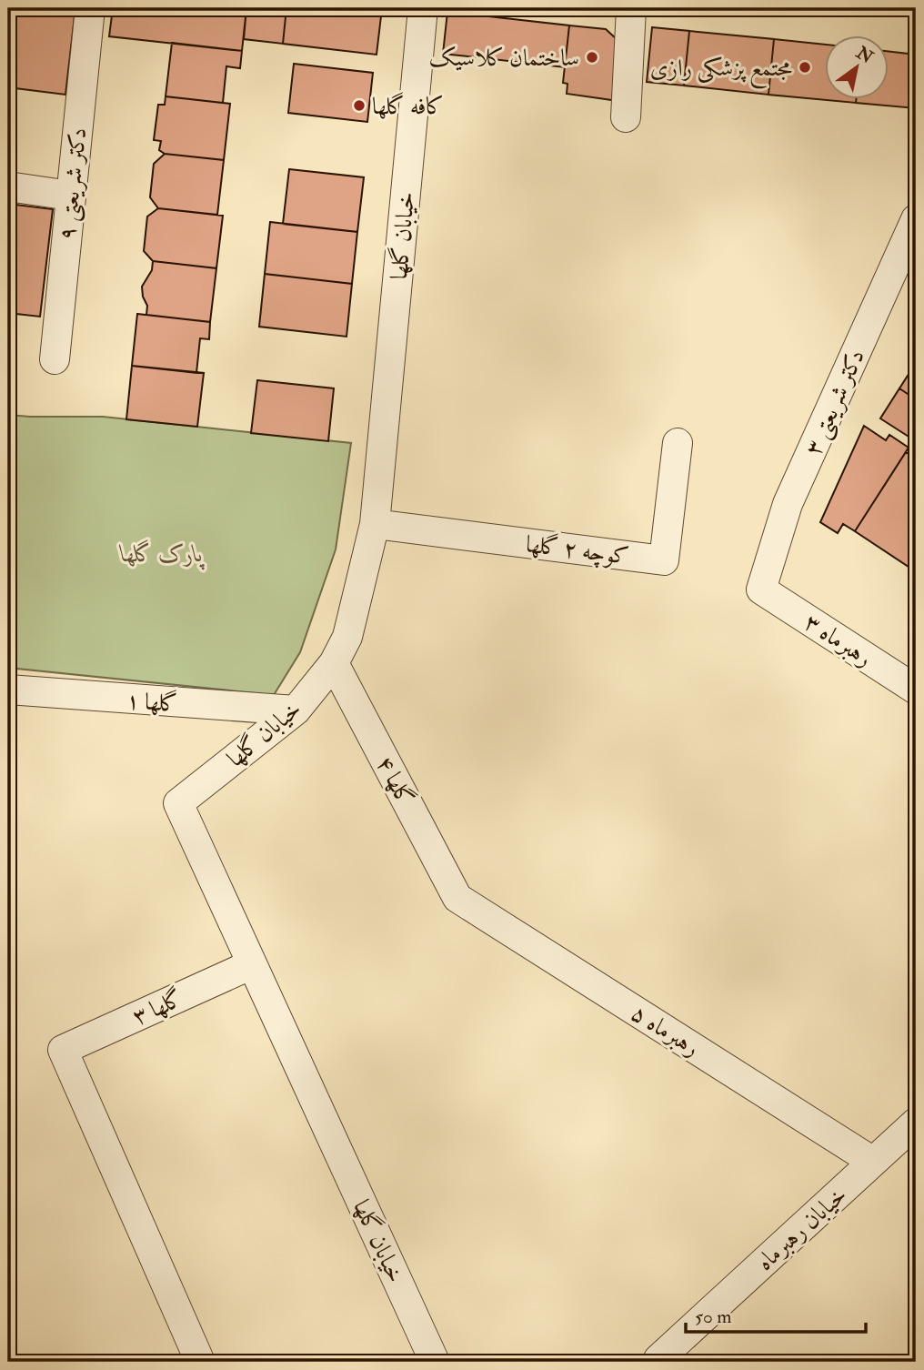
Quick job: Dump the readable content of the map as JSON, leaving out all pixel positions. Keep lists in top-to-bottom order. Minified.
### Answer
{"streets":{"street":["دکتر شریعتی ۹","خیابان گلها","۳ دکتر شریعتی","کوچه ۲ گلها","۳ رهبرماه","۱ گلها","۴ گلها","۳ گلها","۵ رهبرماه","خیابان رهبرماه"]},"crossings":[["خیابان گلها","کوچه ۲ گلها"],["خیابان گلها","۱ گلها"],["خیابان گلها","۴ گلها"],["خیابان گلها","۳ گلها"],["۳ دکتر شریعتی","۳ رهبرماه"],["۴ گلها","۵ رهبرماه"],["۵ رهبرماه","خیابان رهبرماه"]],"parks":["پارک گلها"],"places":["ساختمان کلاسیک","مجتمع پزشکی رازی","کافه گلها"],"scale_bar":"50 m","north":"top right"}
